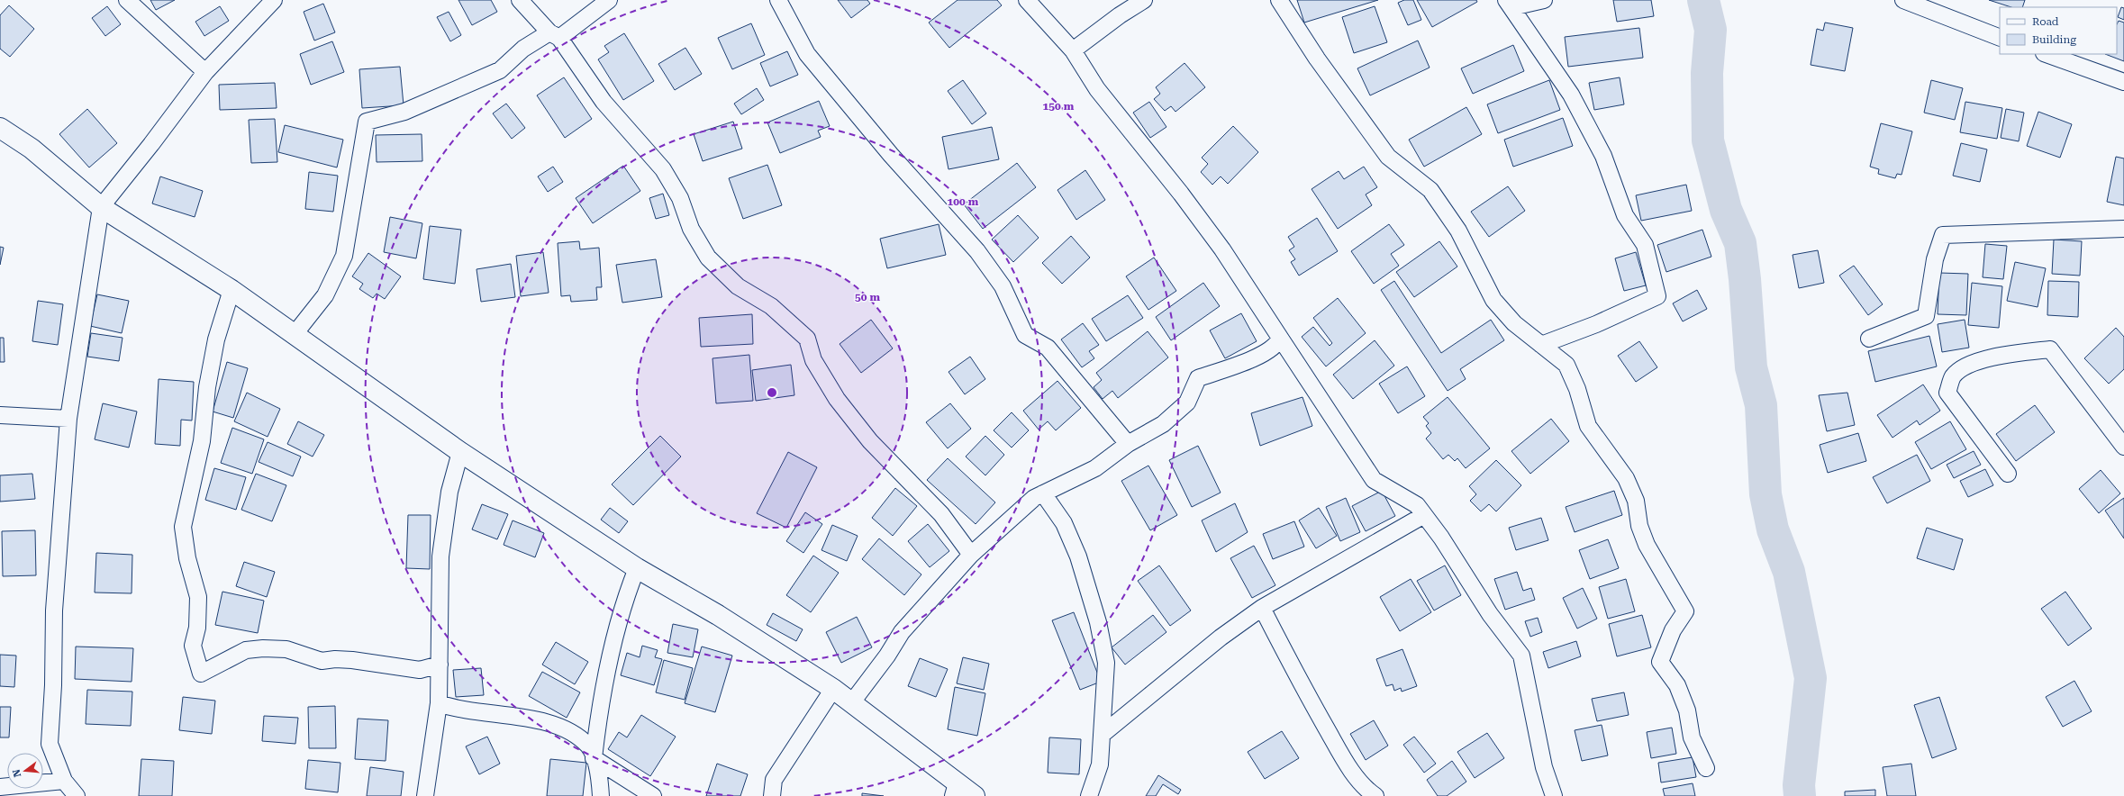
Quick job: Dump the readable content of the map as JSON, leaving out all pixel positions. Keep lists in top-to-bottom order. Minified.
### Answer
{"legend":["Road","Building"],"north":"left","rings":["150 m","100 m","50 m"]}
